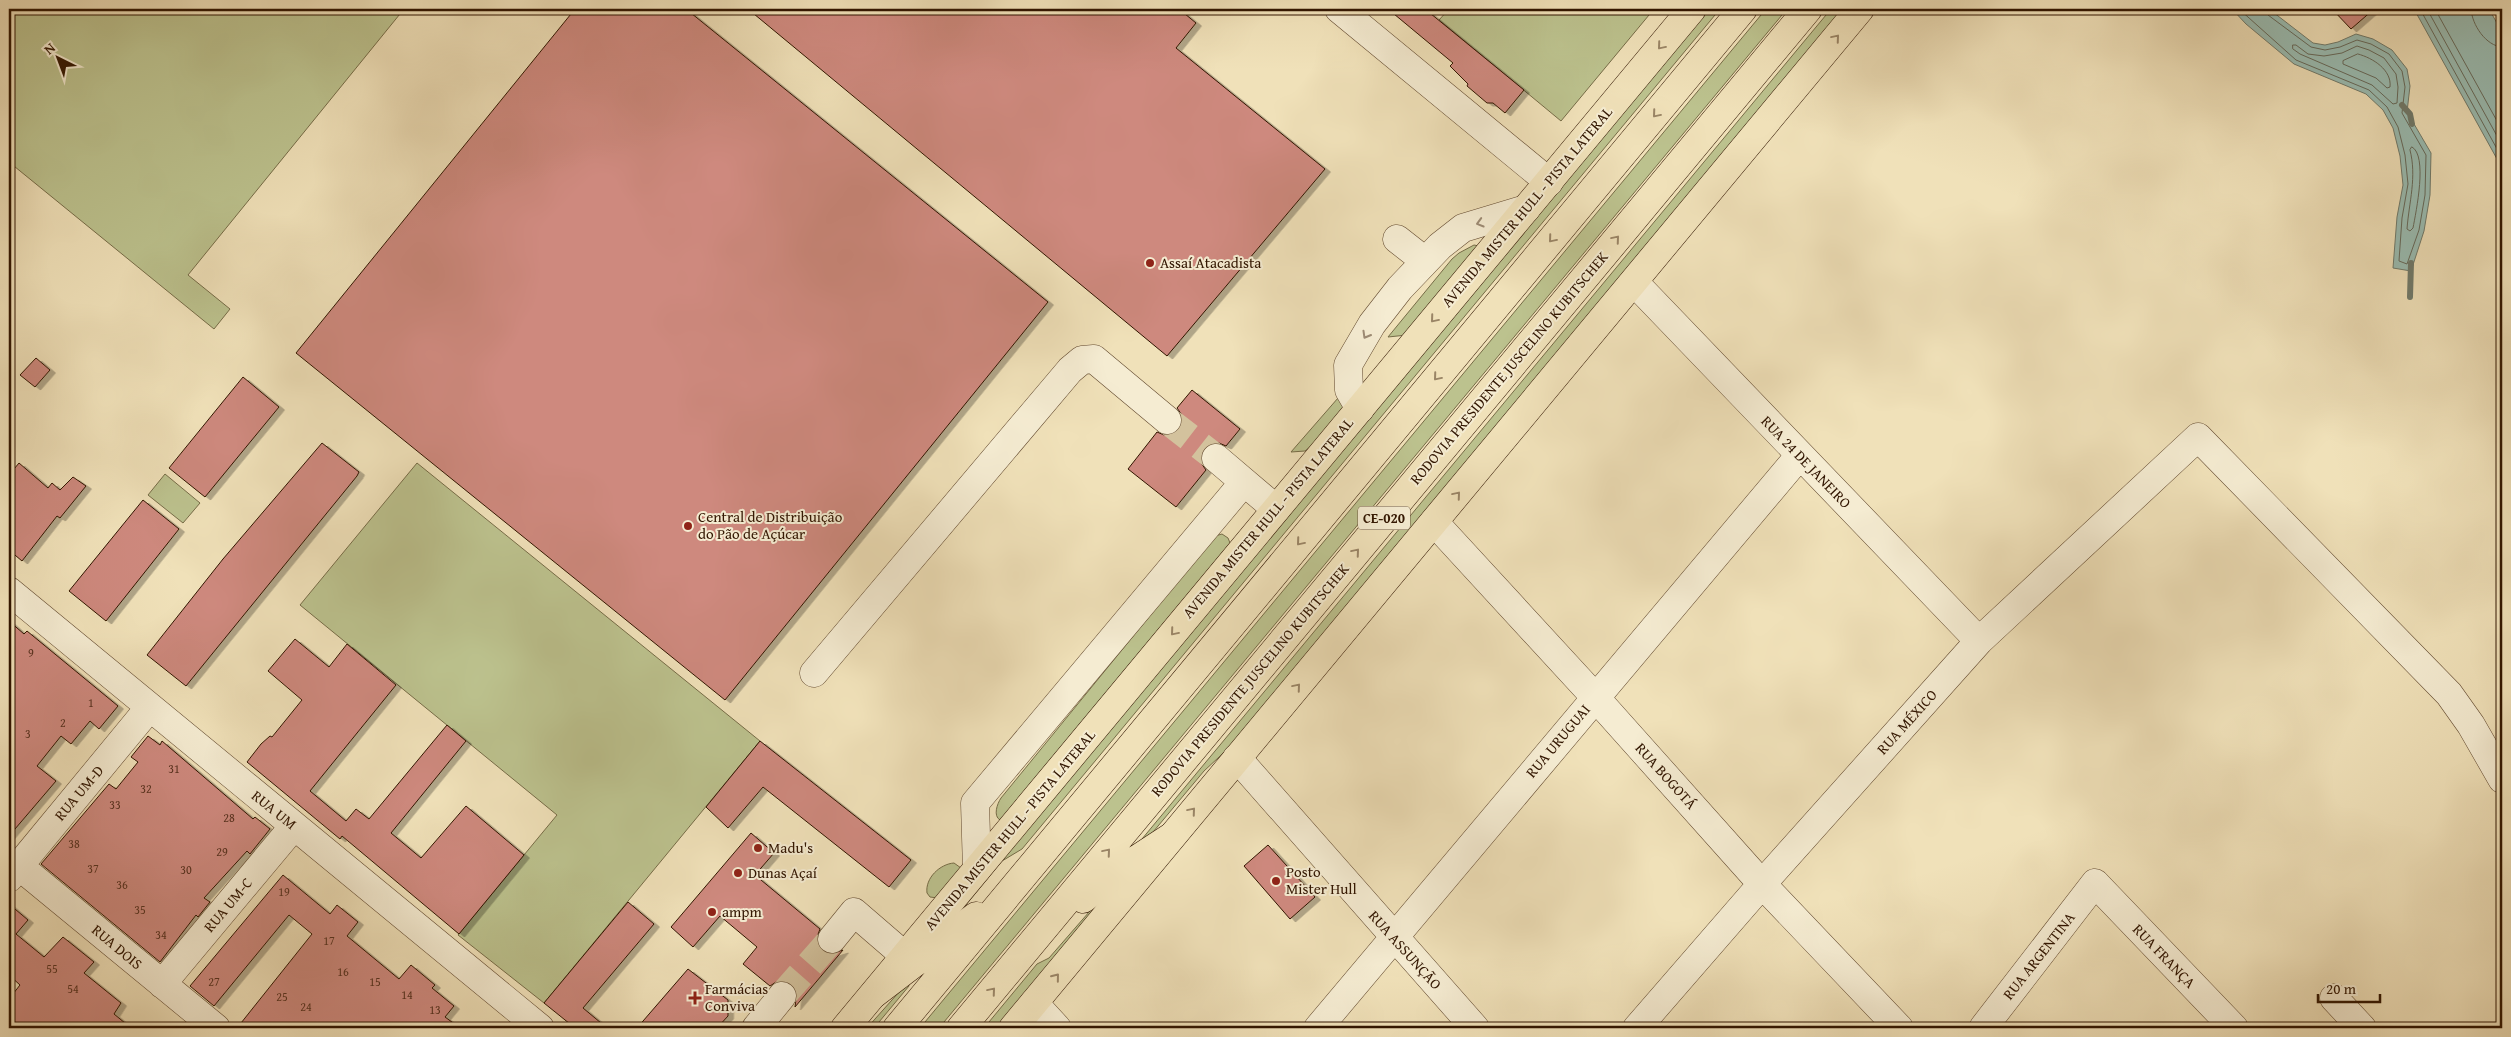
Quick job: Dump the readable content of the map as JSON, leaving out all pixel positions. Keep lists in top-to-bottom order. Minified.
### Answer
{"streets":{"main road":["AVENIDA MISTER HULL - PISTA LATERAL","RODOVIA PRESIDENTE JUSCELINO KUBITSCHEK","CE-020"],"street":["RUA 24 DE JANEIRO","RUA MÉXICO","RUA URUGUAI","RUA BOGOTÁ","RUA UM-D","RUA UM","RUA UM-C","RUA DOIS","RUA ASSUNÇÃO","RUA ARGENTINA","RUA FRANÇA"]},"crossings":[["RUA 24 DE JANEIRO","RUA MÉXICO"],["RUA 24 DE JANEIRO","RUA URUGUAI"],["RUA MÉXICO","RUA BOGOTÁ"],["RUA URUGUAI","RUA BOGOTÁ"],["RUA URUGUAI","RUA ASSUNÇÃO"],["RUA UM-D","RUA UM"],["RUA UM-D","RUA DOIS"],["RUA UM","RUA UM-C"],["RUA UM-C","RUA DOIS"],["RUA ARGENTINA","RUA FRANÇA"]],"places":{"other":["Assaí Atacadista","Central de Distribuição do Pão de Açúcar","Madu's","Dunas Açaí","Posto Mister Hull","ampm"],"health":["Farmácias Conviva"]},"house_numbers":["9","1","2","3","31","32","33","28","38","29","37","30","36","19","35","34","17","55","16","27","15","54","14","25","24","13"],"scale_bar":"20 m","north":"top left"}
